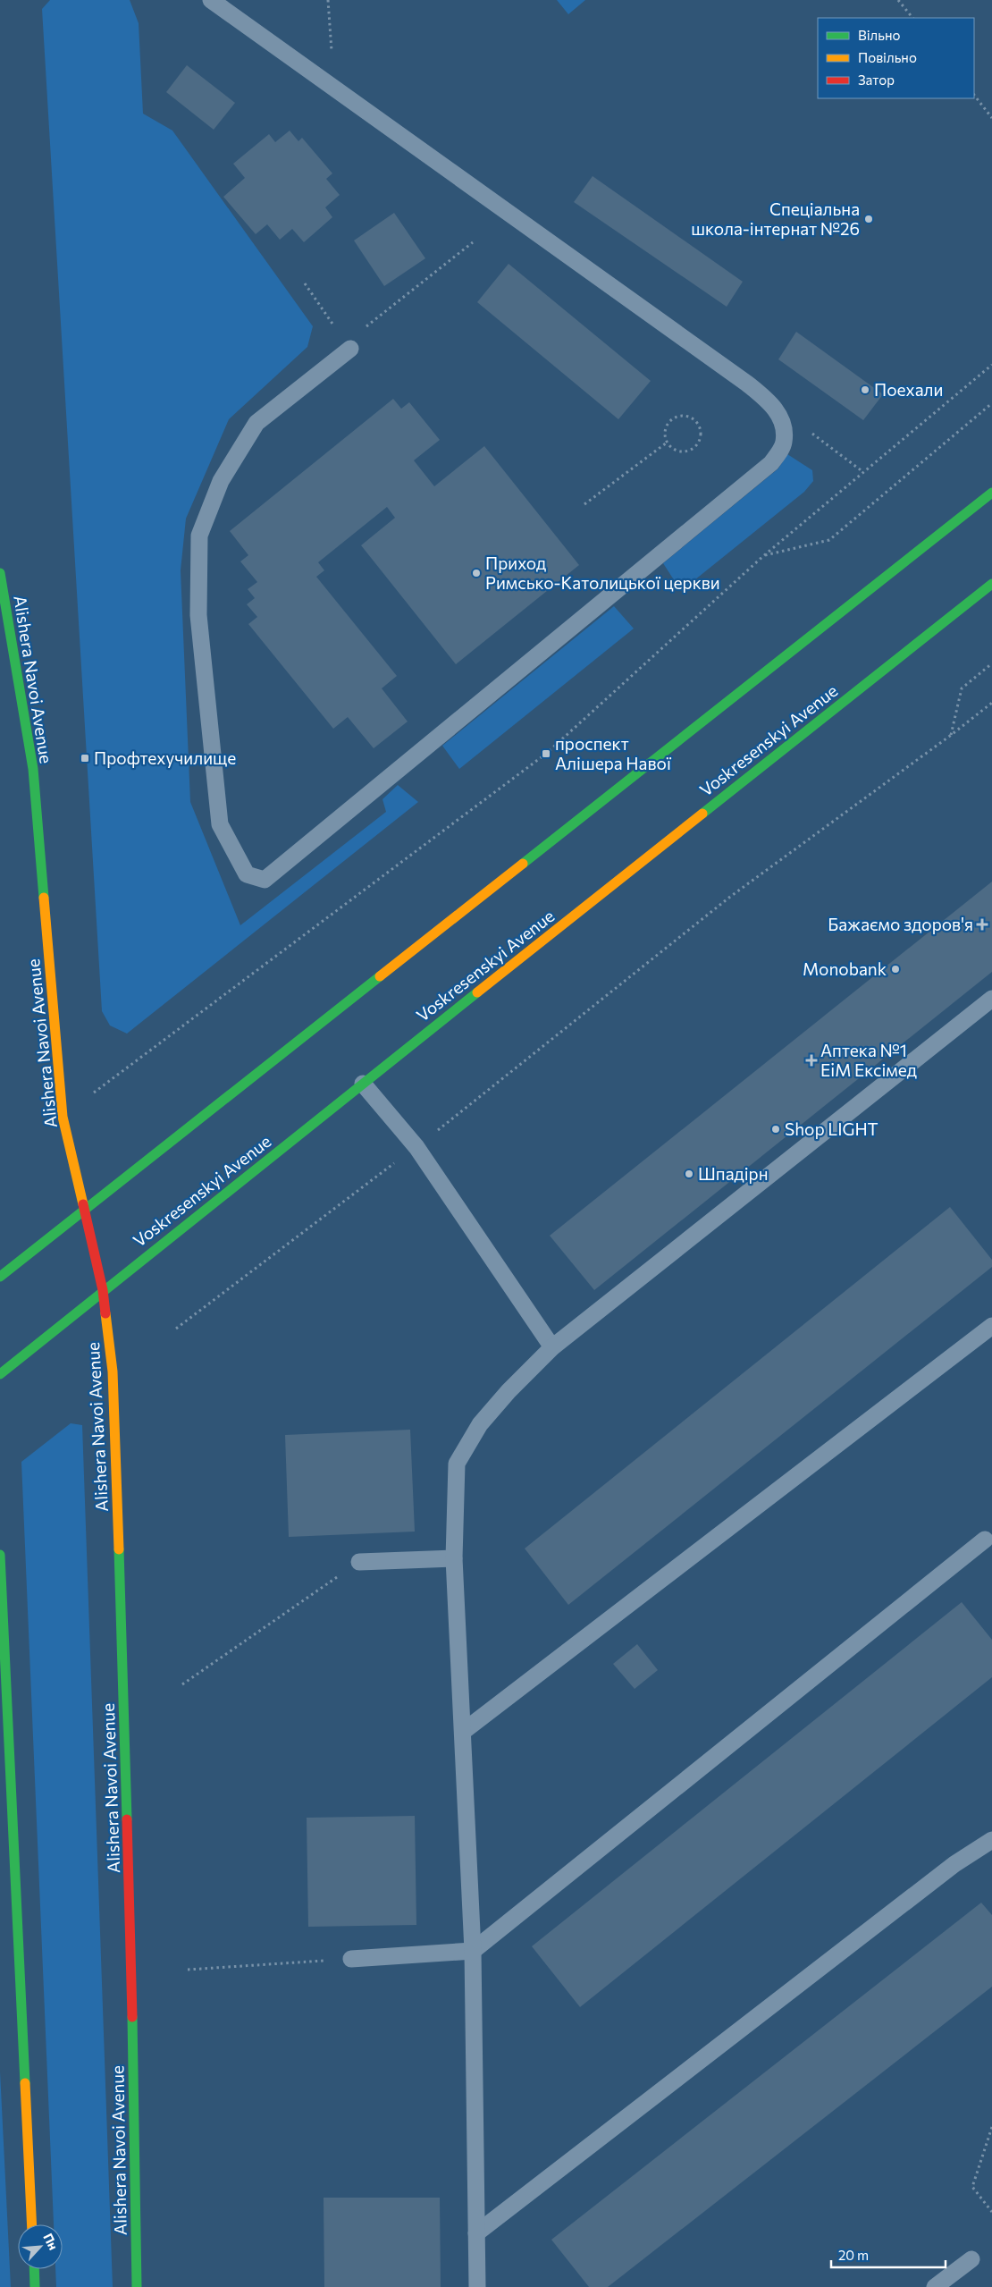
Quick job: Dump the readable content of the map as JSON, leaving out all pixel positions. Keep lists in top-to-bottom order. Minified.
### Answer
{"streets":{"main road":["Alishera Navoi Avenue","Voskresenskyi Avenue"]},"crossings":[["Alishera Navoi Avenue","Voskresenskyi Avenue"]],"places":{"other":["Спеціальна школа-інтернат №26","Поехали","Приход Римсько-Католицької церкви","Monobank","Shop LIGHT","Шпадірн"],"transit":["проспект Алішера Навої","Профтехучилище"],"health":["Бажаємо здоров'я","Аптека №1 EiM Ексімед"]},"legend":["Вільно","Повільно","Затор"],"scale_bar":"20 m","north":"top right"}
